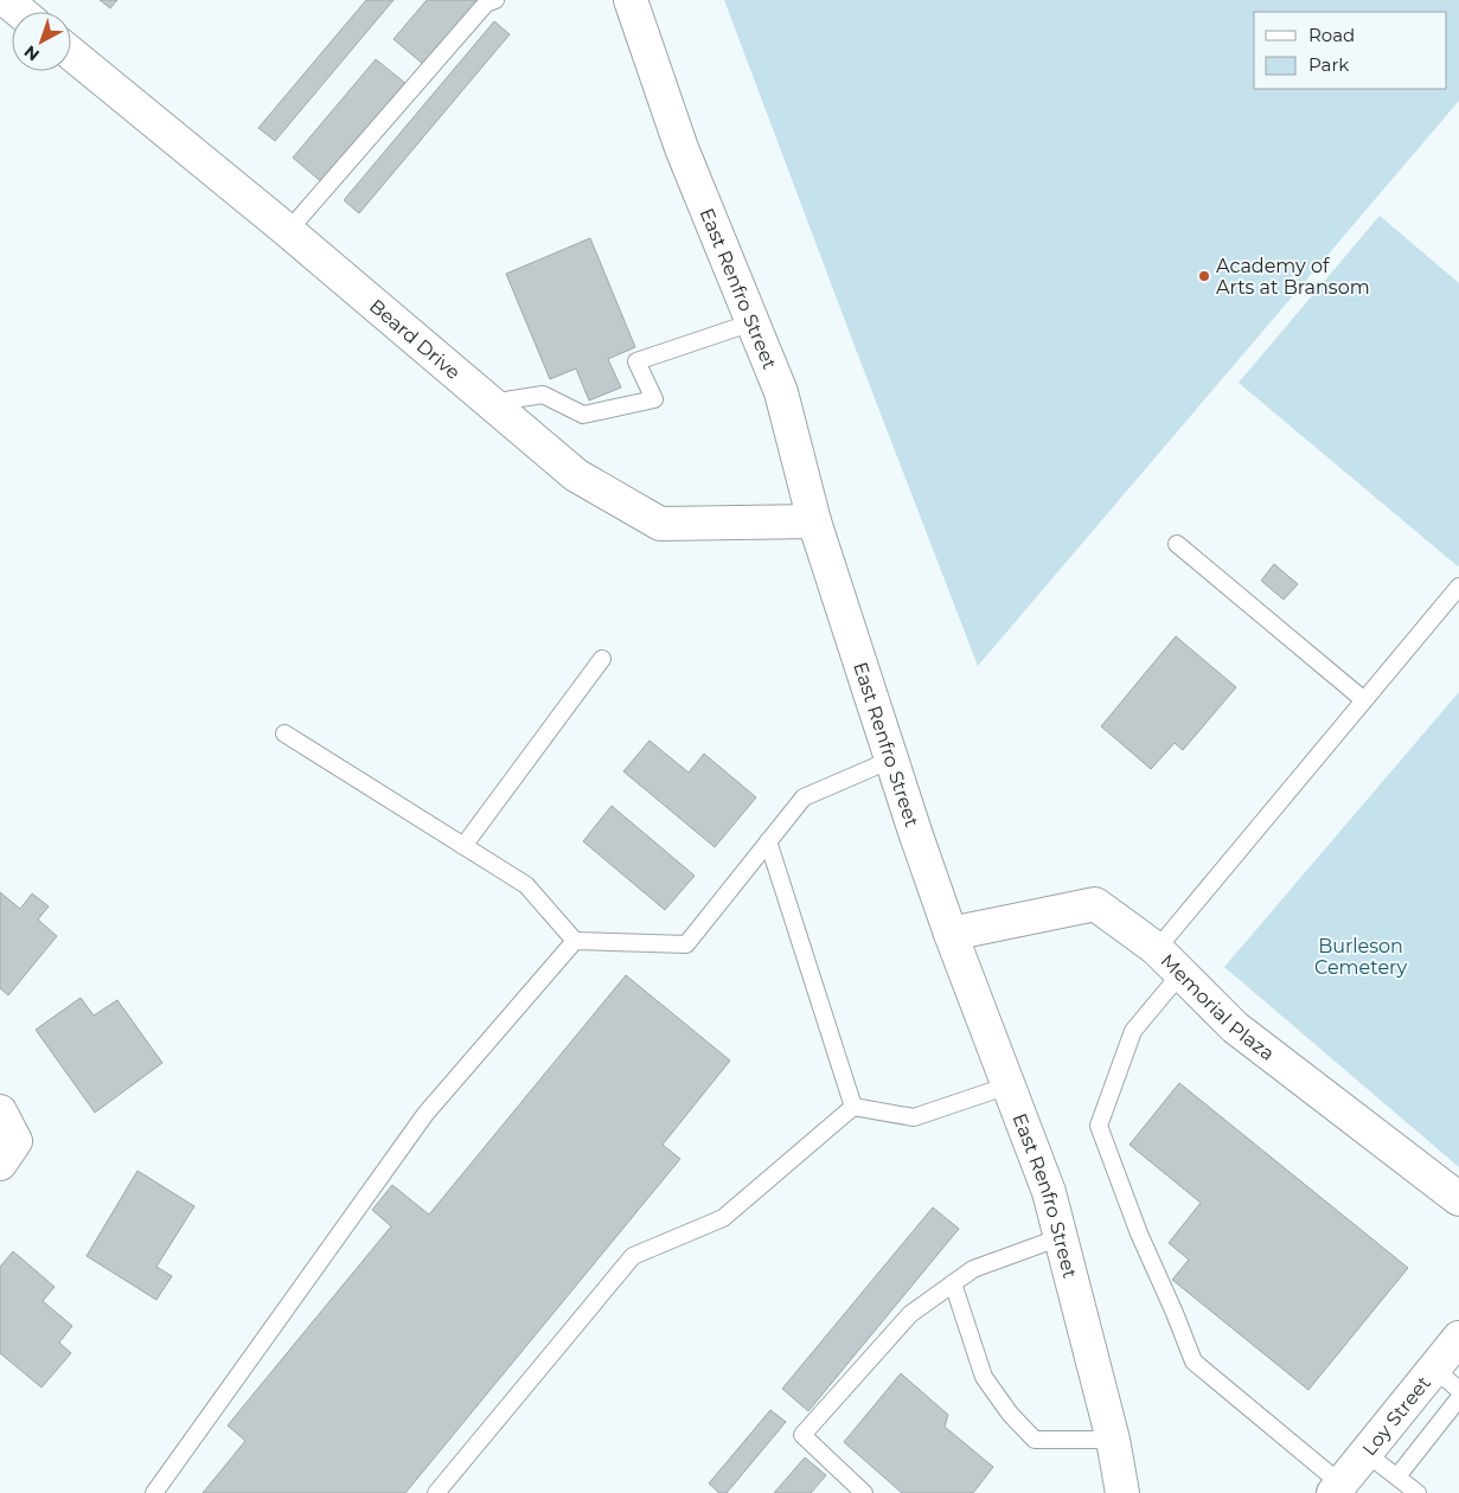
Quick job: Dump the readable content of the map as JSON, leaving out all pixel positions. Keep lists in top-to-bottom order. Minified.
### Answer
{"streets":{"street":["East Renfro Street","Beard Drive","Memorial Plaza","Loy Street"]},"crossings":[["East Renfro Street","Beard Drive"],["East Renfro Street","Memorial Plaza"]],"parks":["Burleson Cemetery"],"places":["Academy of Arts at Bransom"],"legend":["Road","Park"],"north":"bottom left"}
